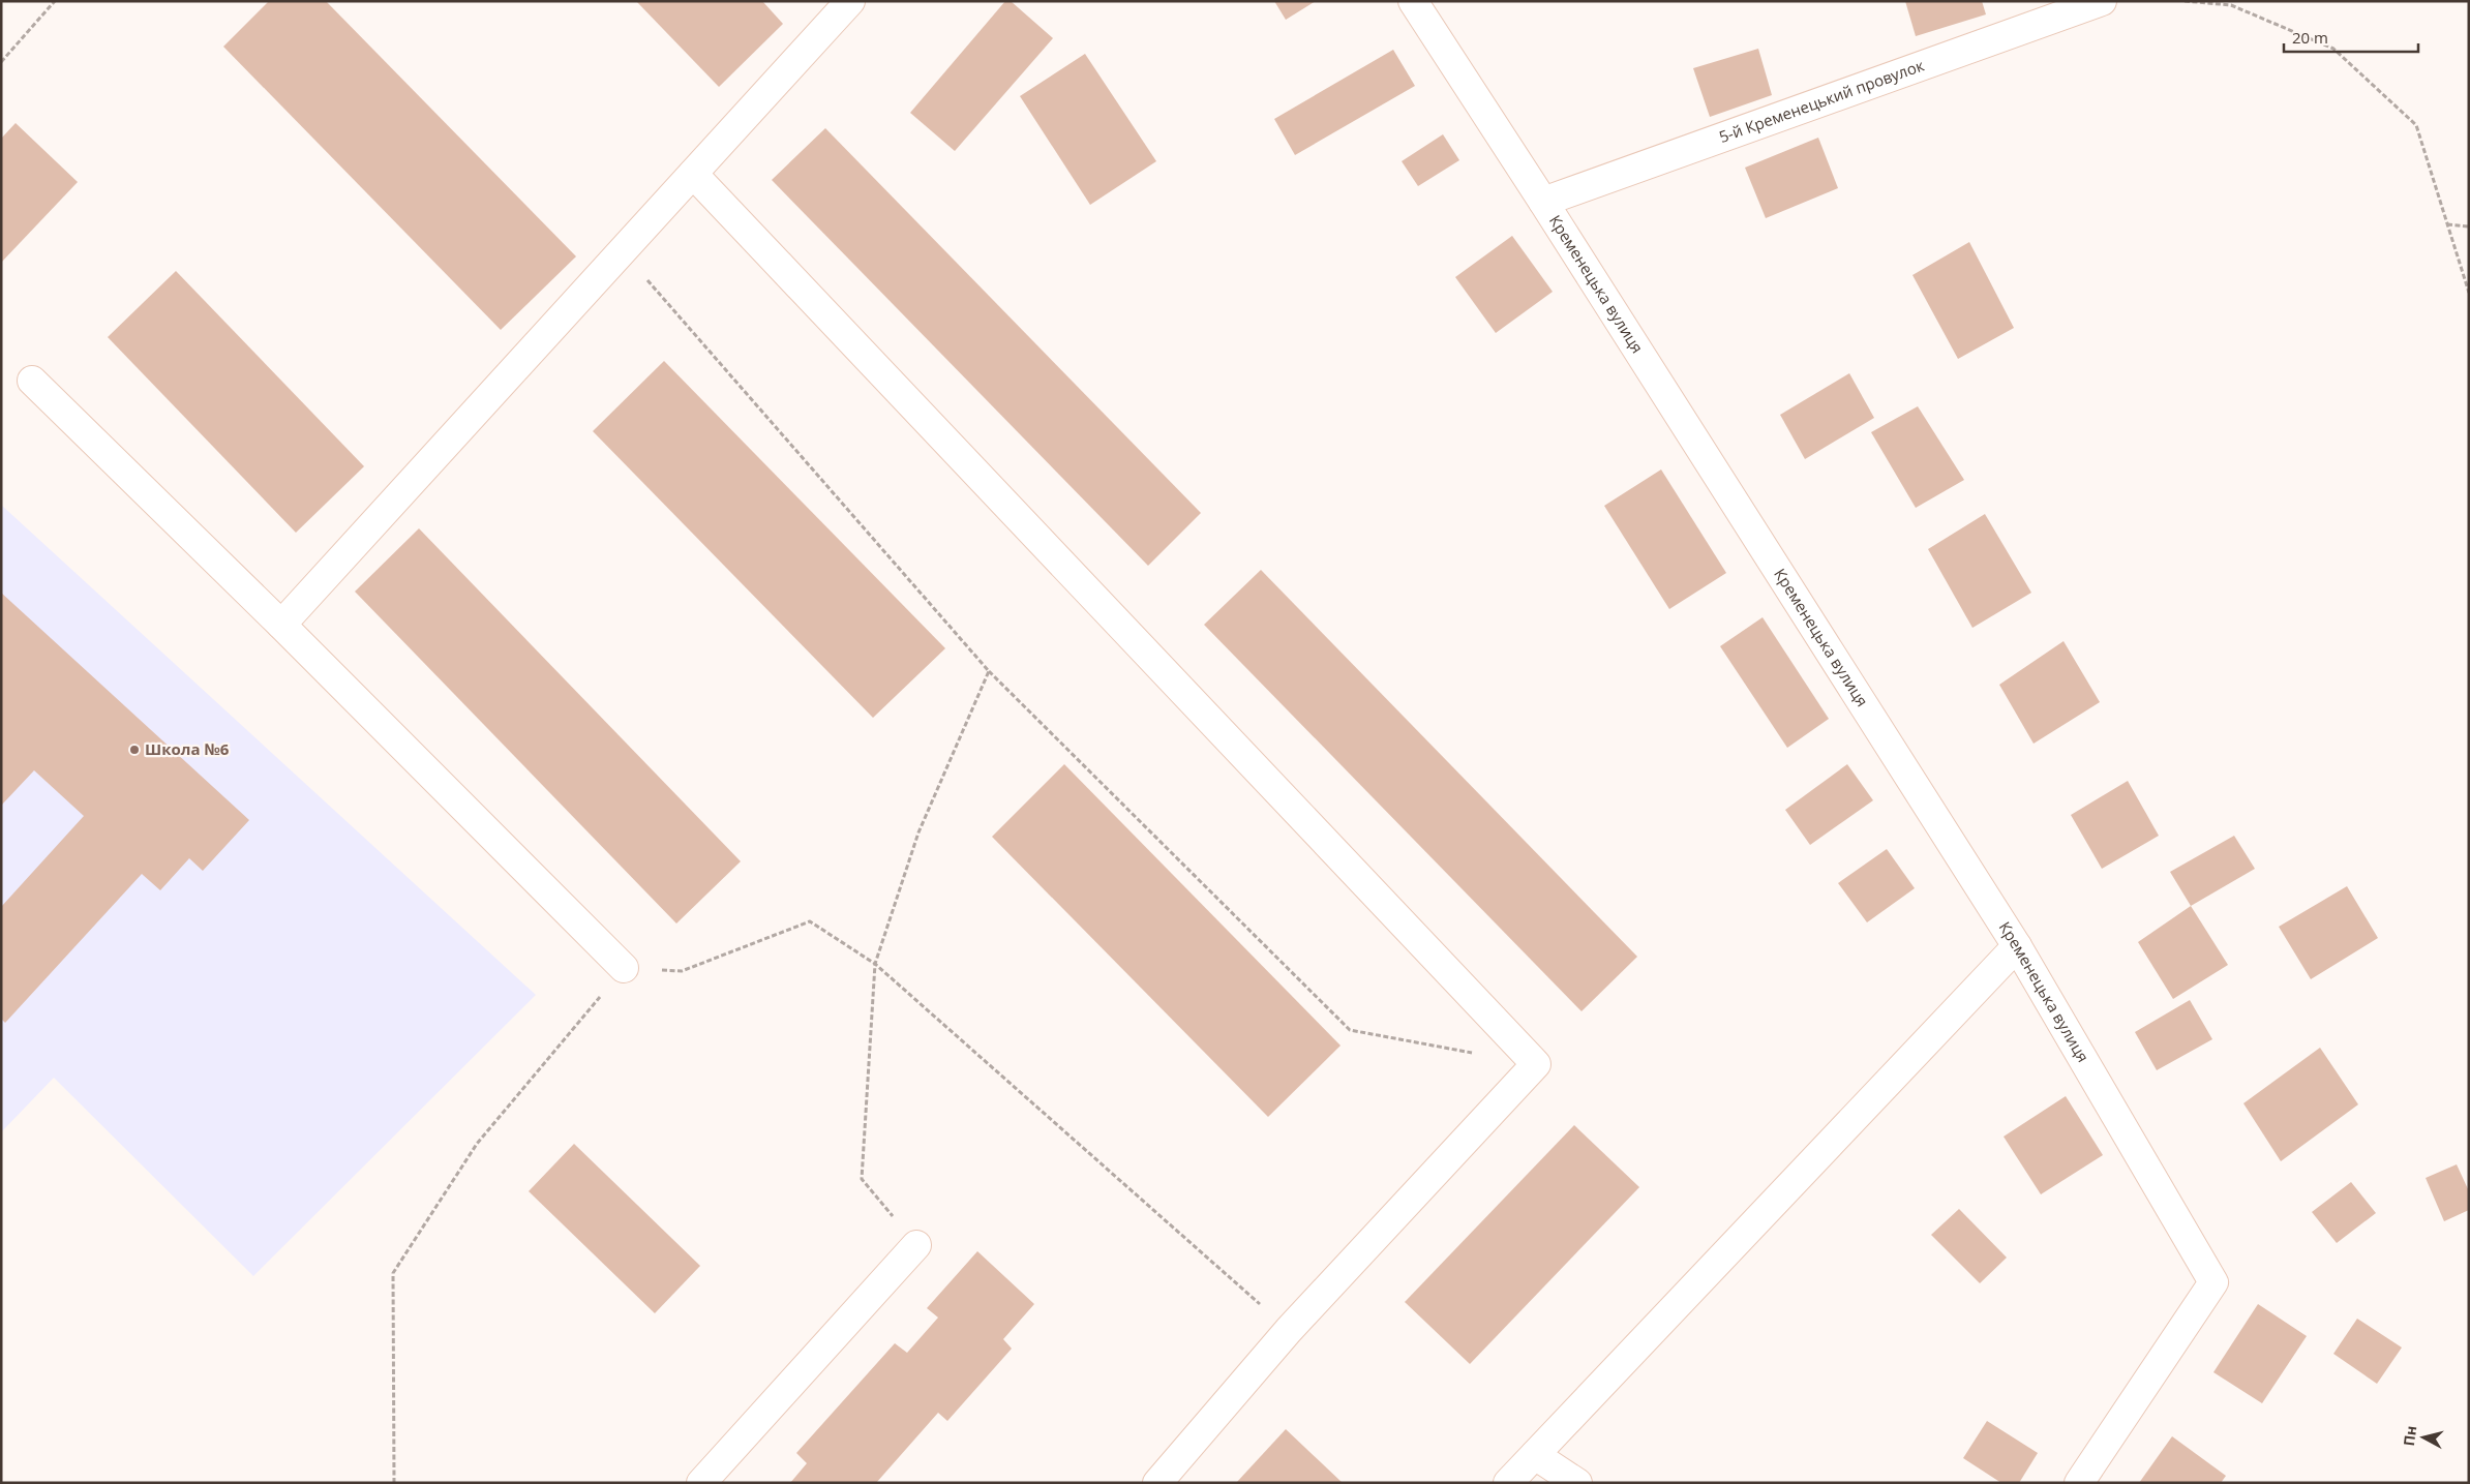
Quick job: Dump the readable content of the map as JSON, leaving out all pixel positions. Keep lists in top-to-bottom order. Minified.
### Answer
{"streets":{"street":["5-й Кременецький провулок","Кременецька вулиця"]},"crossings":[["5-й Кременецький провулок","Кременецька вулиця"]],"places":["Школа №6"],"scale_bar":"20 m","north":"left"}
